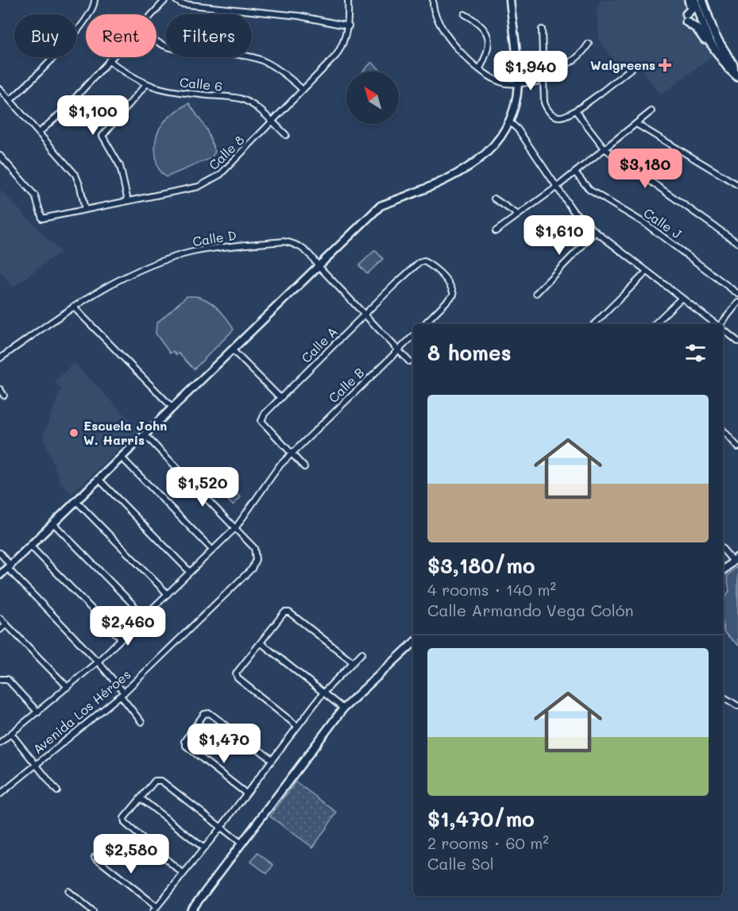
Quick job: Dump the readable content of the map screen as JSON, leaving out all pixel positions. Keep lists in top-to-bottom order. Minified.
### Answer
{"streets":{"street":["Calle 6","Calle 8","Calle J","Calle D","Calle A","Calle B","Avenida Los Héroes"]},"crossings":[["Calle 6","Calle 8"],["Calle D","Calle A"],["Calle D","Calle B"],["Calle A","Calle B"],["Calle B","Avenida Los Héroes"]],"places":{"health":["Walgreens"],"other":["Escuela John W. Harris"]},"north":"top left","page":{"chip":["Buy","Rent","Filters"],"price":["$1,940","$1,100","$3,180","$1,610","$1,520","$2,460","$1,470","$2,580"],"heading":"8 homes","list":[{"name":"$3,180/mo","note":"4 rooms · 140 m² · Calle Armando Vega Colón"},{"name":"$1,470/mo","note":"2 rooms · 60 m² · Calle Sol"}]}}
